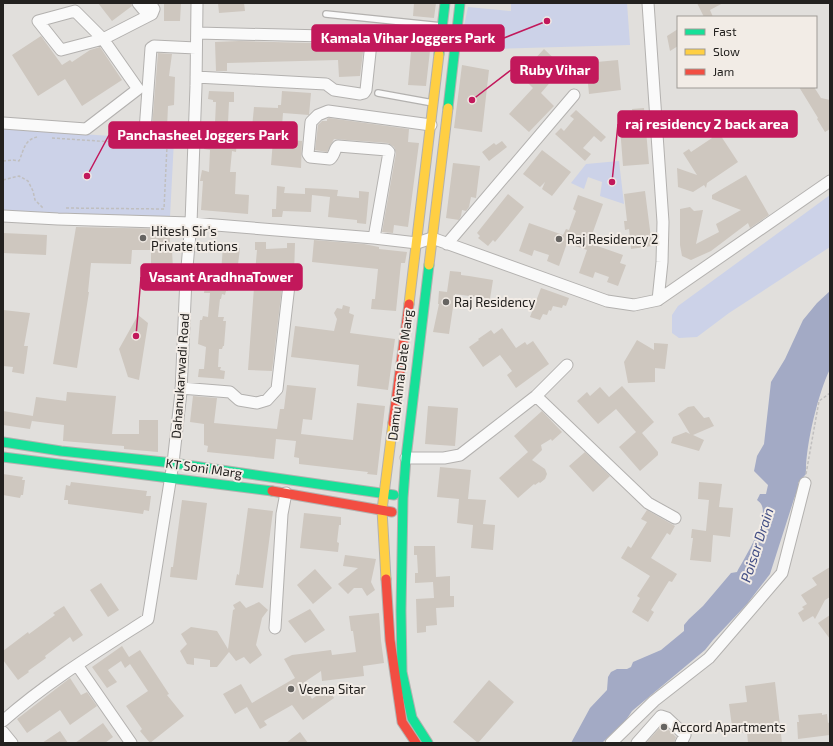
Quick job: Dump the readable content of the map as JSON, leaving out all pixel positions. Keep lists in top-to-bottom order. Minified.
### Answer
{"streets":{"street":["Damu Anna Date Marg","Dahanukarwadi Road","KT Soni Marg"]},"crossings":[["Damu Anna Date Marg","KT Soni Marg"],["Dahanukarwadi Road","KT Soni Marg"]],"water":["Poisar Drain"],"places":["Kamala Vihar Joggers Park","Ruby Vihar","Panchasheel Joggers Park","raj residency 2 back area","Hitesh Sir's Private tutions","Raj Residency 2","Raj Residency","Vasant AradhnaTower","Veena Sitar","Accord Apartments"],"legend":["Fast","Slow","Jam"]}
